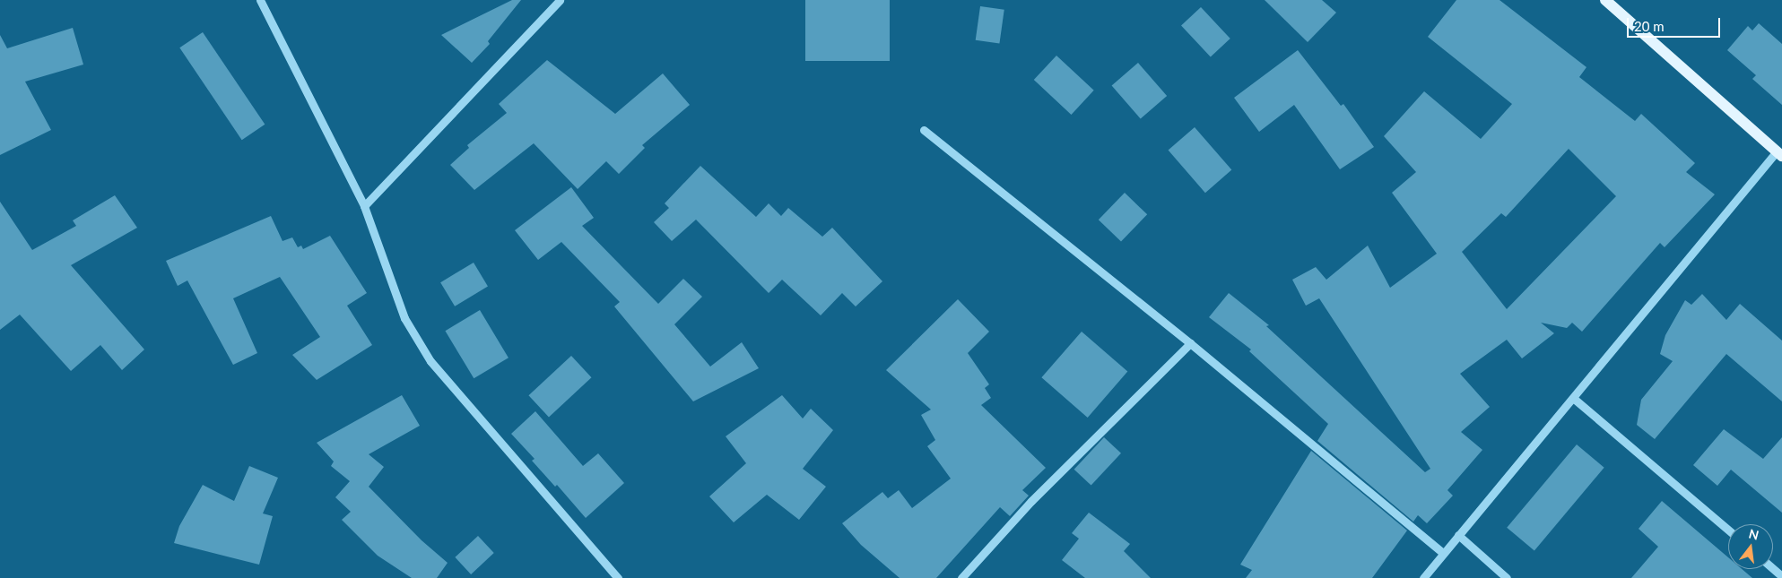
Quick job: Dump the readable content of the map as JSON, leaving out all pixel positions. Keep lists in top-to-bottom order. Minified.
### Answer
{"scale_bar":"20 m","north":"top"}
